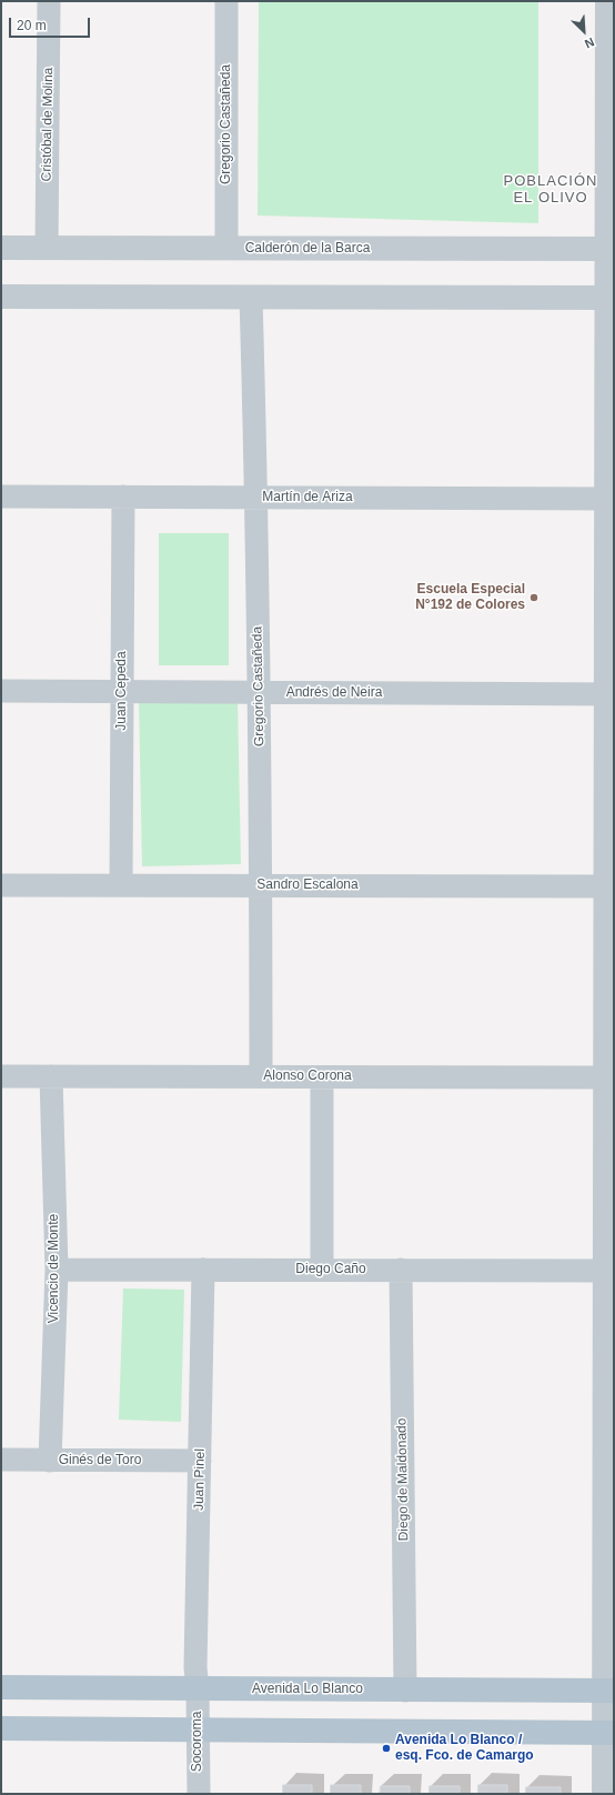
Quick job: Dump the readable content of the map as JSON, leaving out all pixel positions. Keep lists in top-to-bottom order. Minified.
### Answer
{"streets":{"main road":["Avenida Lo Blanco"],"street":["Cristóbal de Molina","Gregorio Castañeda","Calderón de la Barca","Martín de Ariza","Juan Cepeda","Andrés de Neira","Sandro Escalona","Alonso Corona","Vicencio de Monte","Diego Caño","Ginés de Toro","Juan Pinel","Diego de Maldonado","Socoroma"]},"crossings":[["Cristóbal de Molina","Calderón de la Barca"],["Gregorio Castañeda","Calderón de la Barca"],["Gregorio Castañeda","Martín de Ariza"],["Gregorio Castañeda","Andrés de Neira"],["Gregorio Castañeda","Sandro Escalona"],["Gregorio Castañeda","Alonso Corona"],["Martín de Ariza","Juan Cepeda"],["Juan Cepeda","Andrés de Neira"],["Juan Cepeda","Sandro Escalona"],["Alonso Corona","Vicencio de Monte"],["Vicencio de Monte","Diego Caño"],["Vicencio de Monte","Ginés de Toro"],["Diego Caño","Juan Pinel"],["Diego Caño","Diego de Maldonado"],["Ginés de Toro","Juan Pinel"],["Juan Pinel","Avenida Lo Blanco"],["Juan Pinel","Socoroma"],["Diego de Maldonado","Avenida Lo Blanco"],["Avenida Lo Blanco","Socoroma"]],"districts":["POBLACIÓN EL OLIVO"],"places":["Escuela Especial N°192 de Colores","Avenida Lo Blanco / esq. Fco. de Camargo"],"scale_bar":"20 m","north":"bottom right"}
